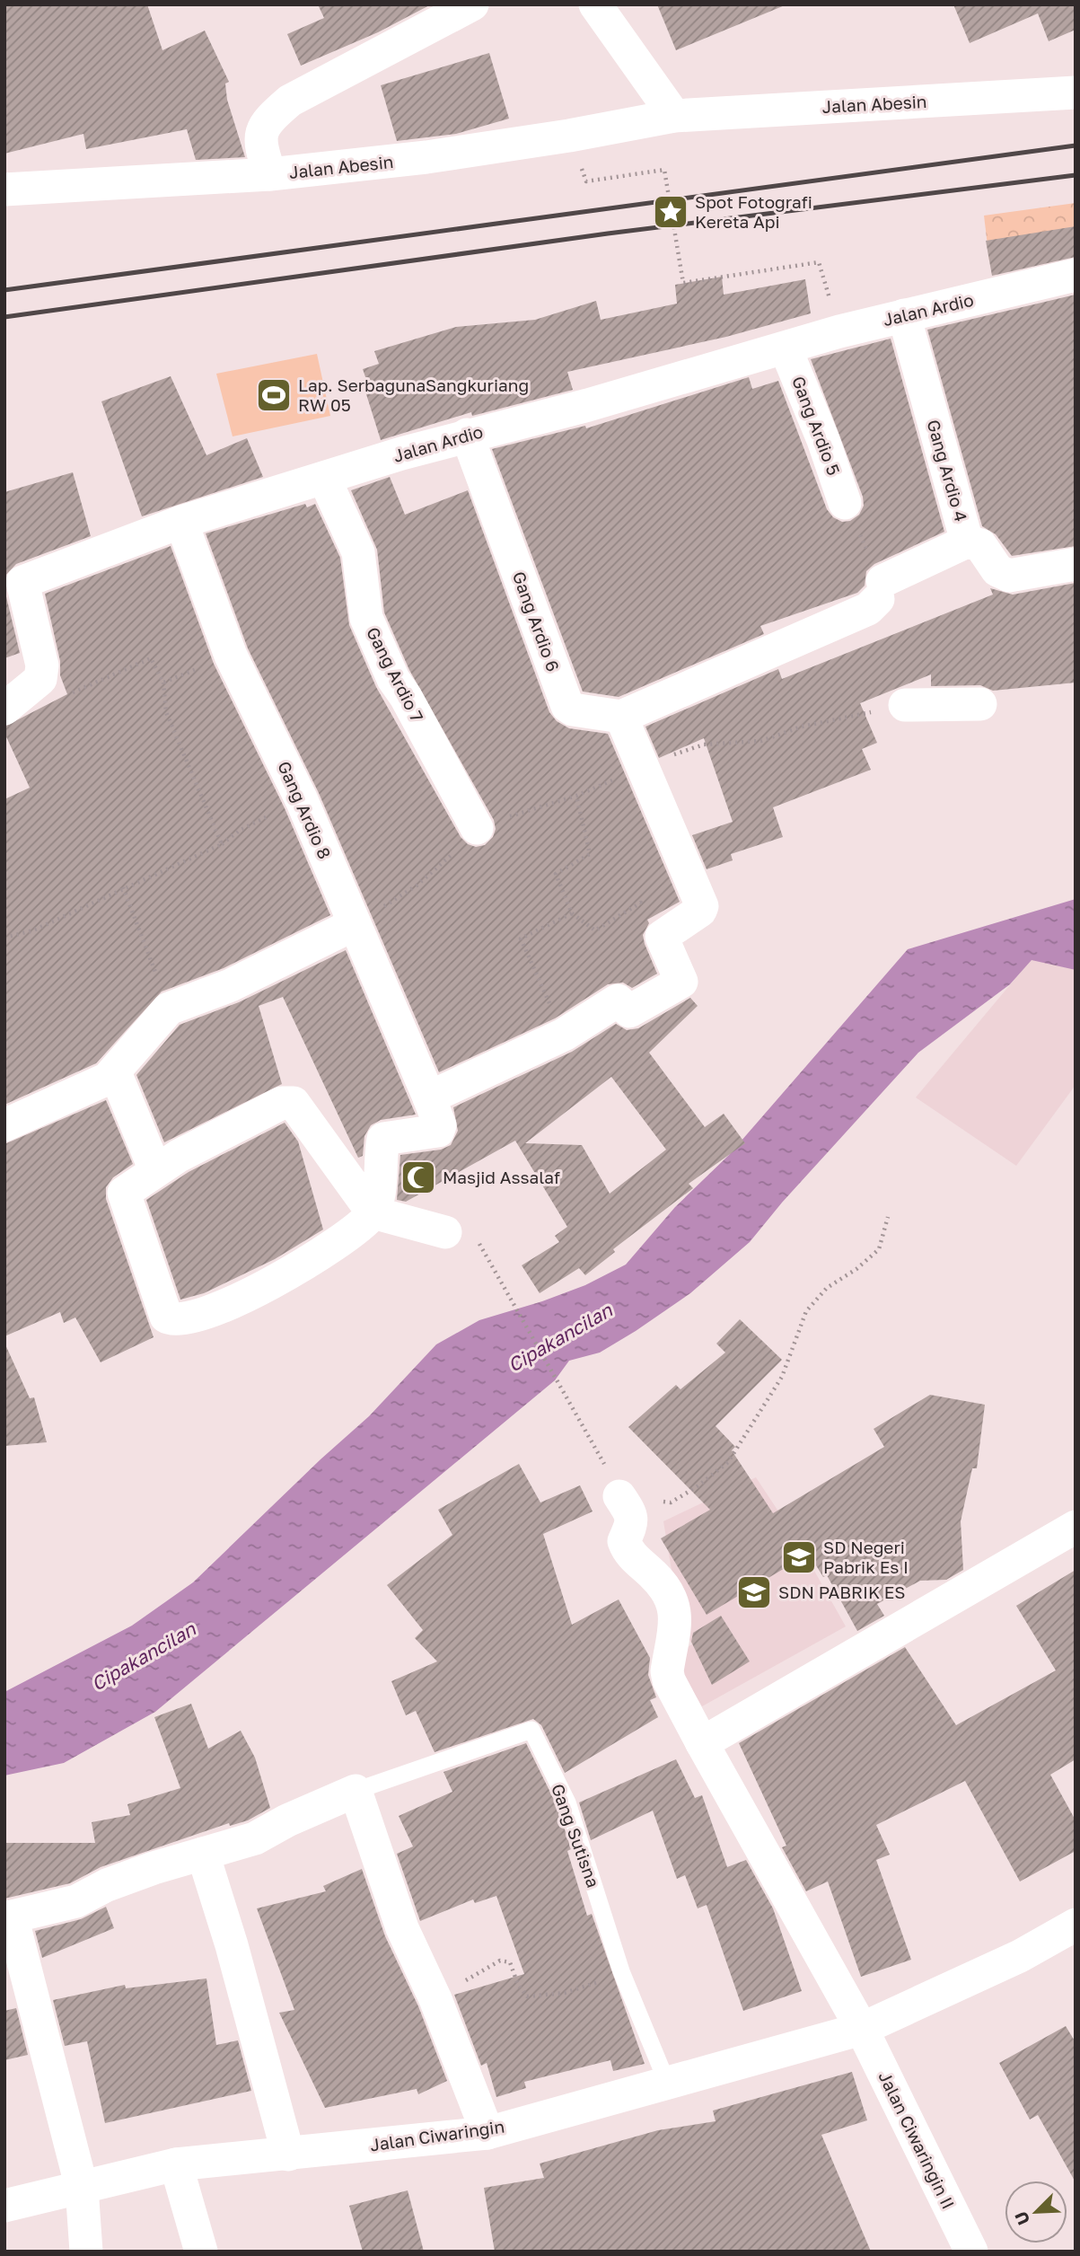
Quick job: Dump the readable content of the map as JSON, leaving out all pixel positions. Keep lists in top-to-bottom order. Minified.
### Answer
{"streets":{"street":["Jalan Abesin","Jalan Ardio","Gang Ardio 5","Gang Ardio 4","Gang Ardio 6","Gang Ardio 7","Gang Ardio 8","Jalan Ciwaringin","Jalan Ciwaringin II"],"lane":["Gang Sutisna"]},"crossings":[["Jalan Ardio","Gang Ardio 5"],["Jalan Ardio","Gang Ardio 4"],["Jalan Ardio","Gang Ardio 6"],["Jalan Ardio","Gang Ardio 7"],["Jalan Ardio","Gang Ardio 8"],["Gang Sutisna","Jalan Ciwaringin"],["Jalan Ciwaringin","Jalan Ciwaringin II"]],"water":["Cipakancilan"],"places":{"place":["Spot Fotografi Kereta Api"],"sports":["Lap. SerbagunaSangkuriang RW 05"],"mosque":["Masjid Assalaf"],"school or university":["SD Negeri Pabrik Es I","SDN PABRIK ES"]},"north":"bottom left"}
